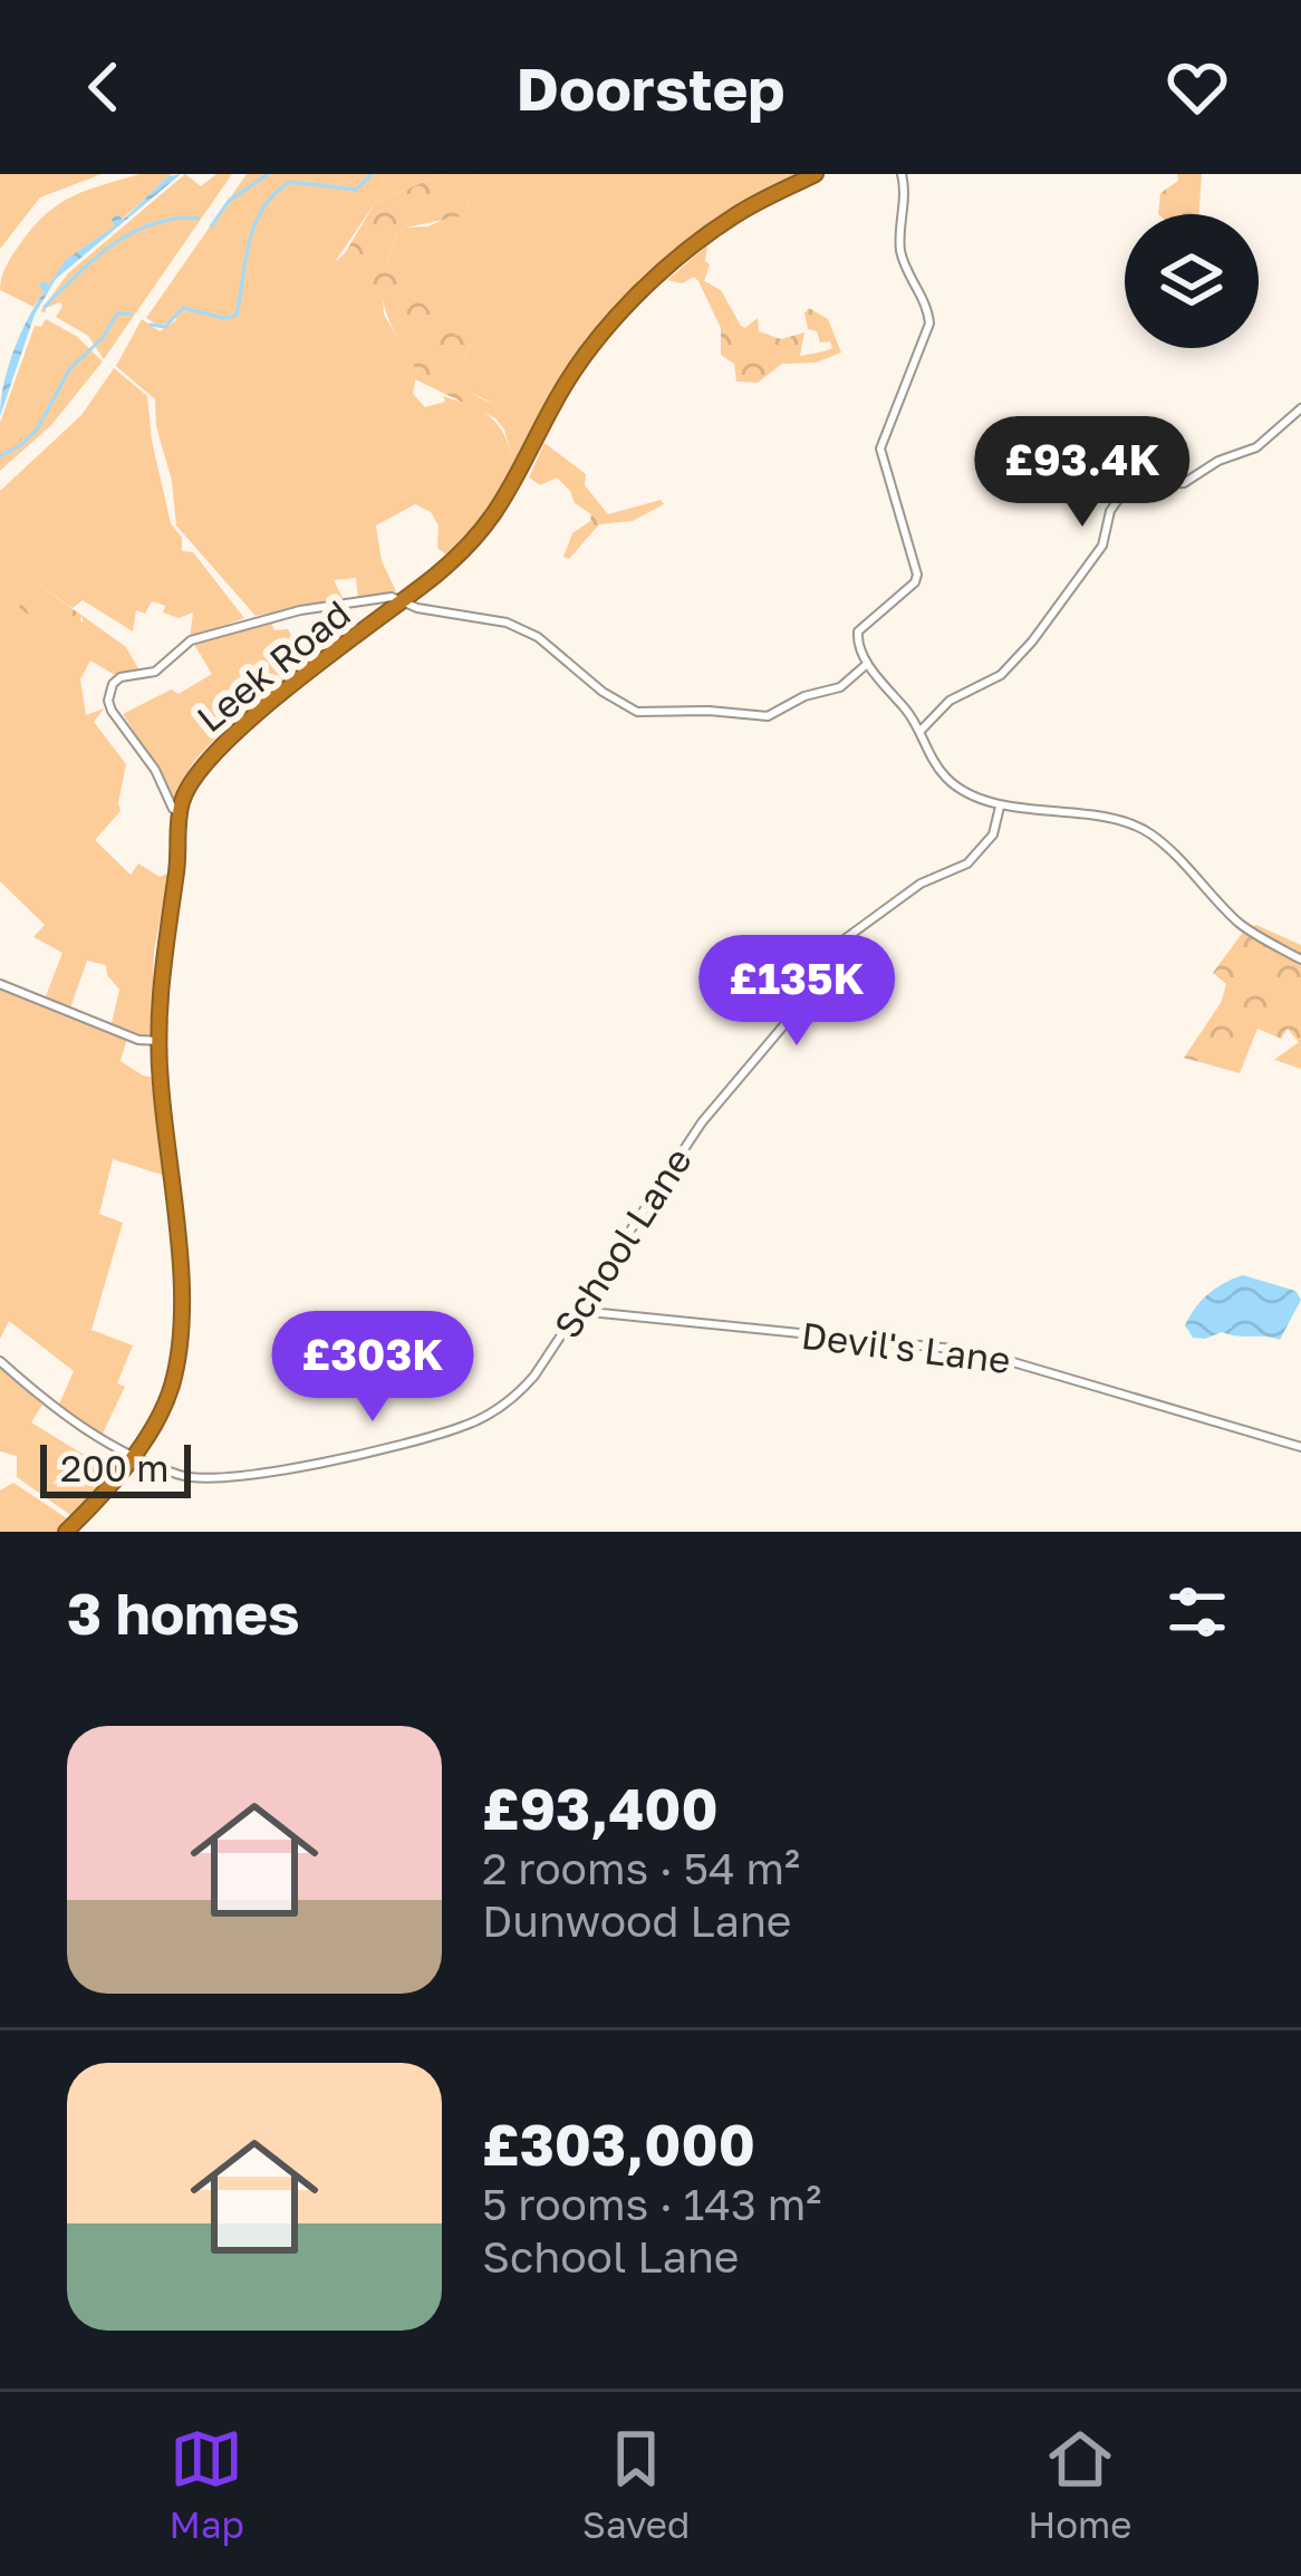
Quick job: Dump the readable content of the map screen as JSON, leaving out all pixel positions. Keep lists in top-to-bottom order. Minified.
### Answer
{"streets":{"highway":["Leek Road"],"street":["School Lane","Devil's Lane"]},"crossings":[["Leek Road","School Lane"],["School Lane","Devil's Lane"]],"scale_bar":"200 m","page":{"header":"Doorstep","price":["£93.4K","£135K","£303K"],"scale":"200 m","heading":"3 homes","list":[{"name":"£93,400","note":"2 rooms · 54 m² · Dunwood Lane"},{"name":"£303,000","note":"5 rooms · 143 m² · School Lane"}],"tabs":["Map","Saved","Home"]}}
